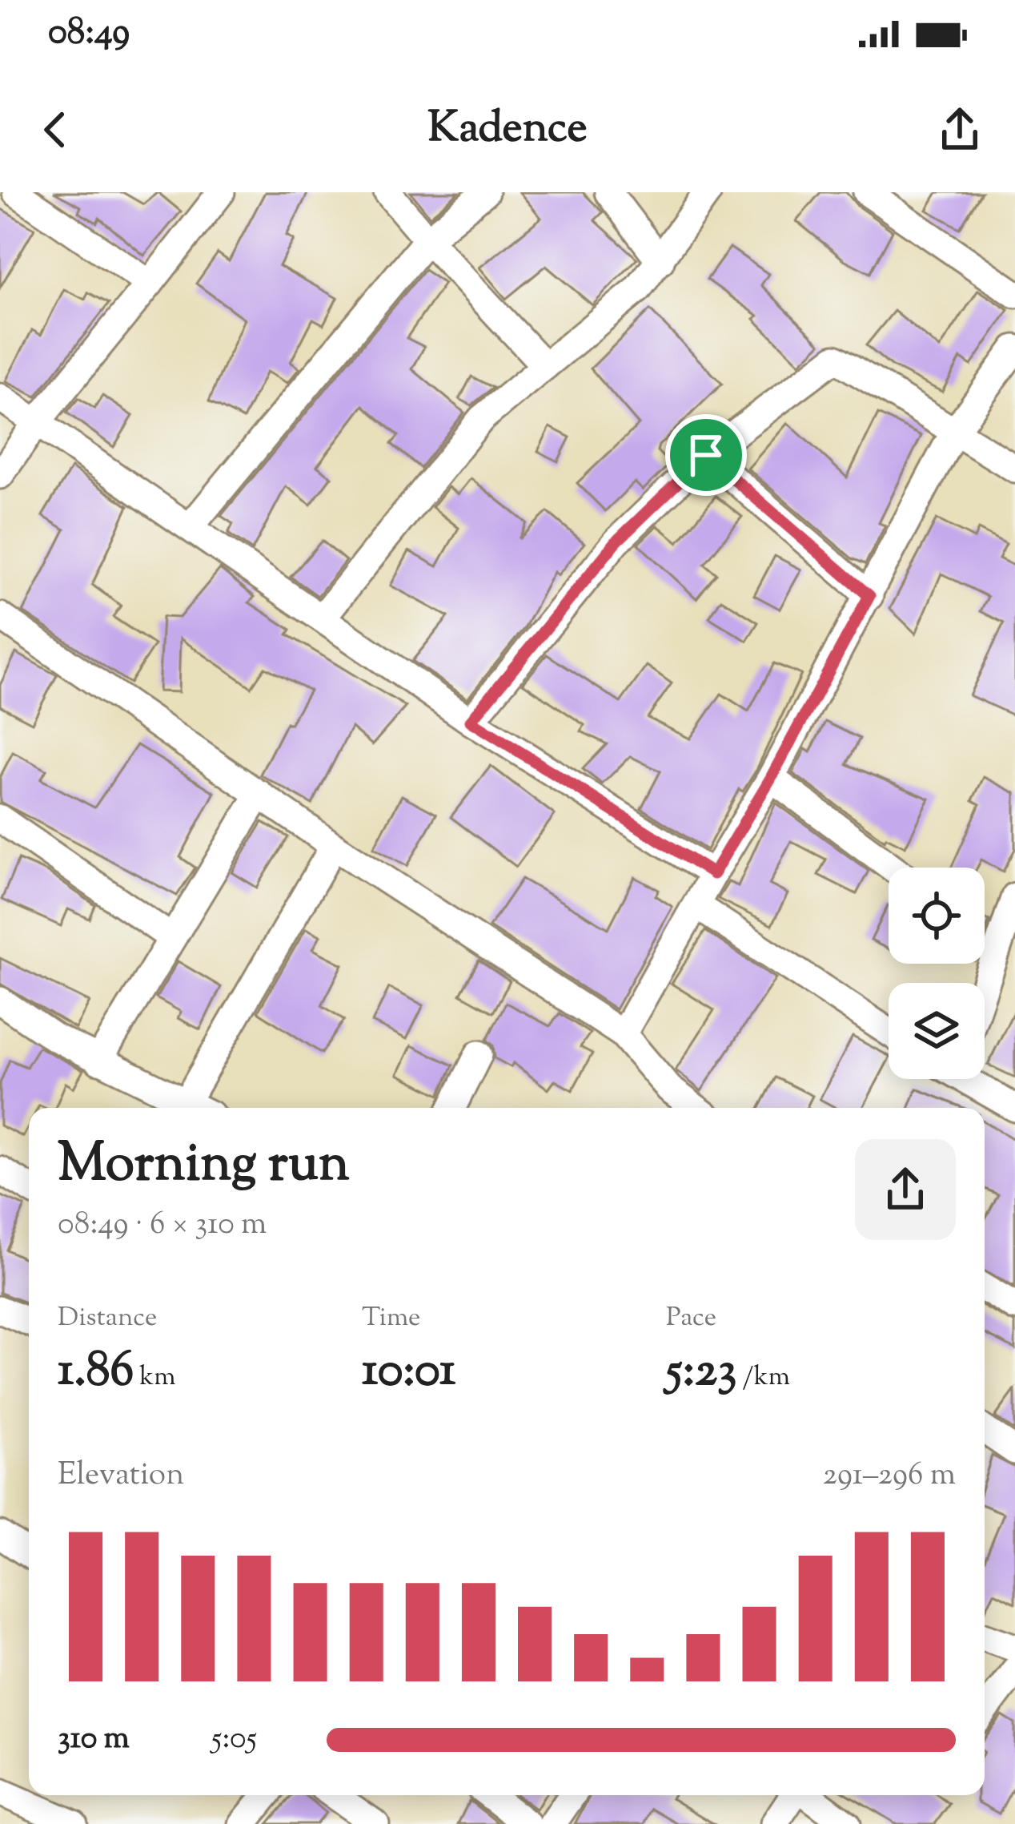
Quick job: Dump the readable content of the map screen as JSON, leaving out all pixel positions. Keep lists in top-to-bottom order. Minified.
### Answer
{"page":{"status":"08:49","header":"Kadence","heading":["Morning run","08:49 · 6 × 310 m"],"stats":[["Distance","1.86 km"],["Time","10:01"],["Pace","5:23 /km"]],"chart":["Elevation","291–296 m"],"list":[{"name":"310 m","note":"5:05"}]}}
